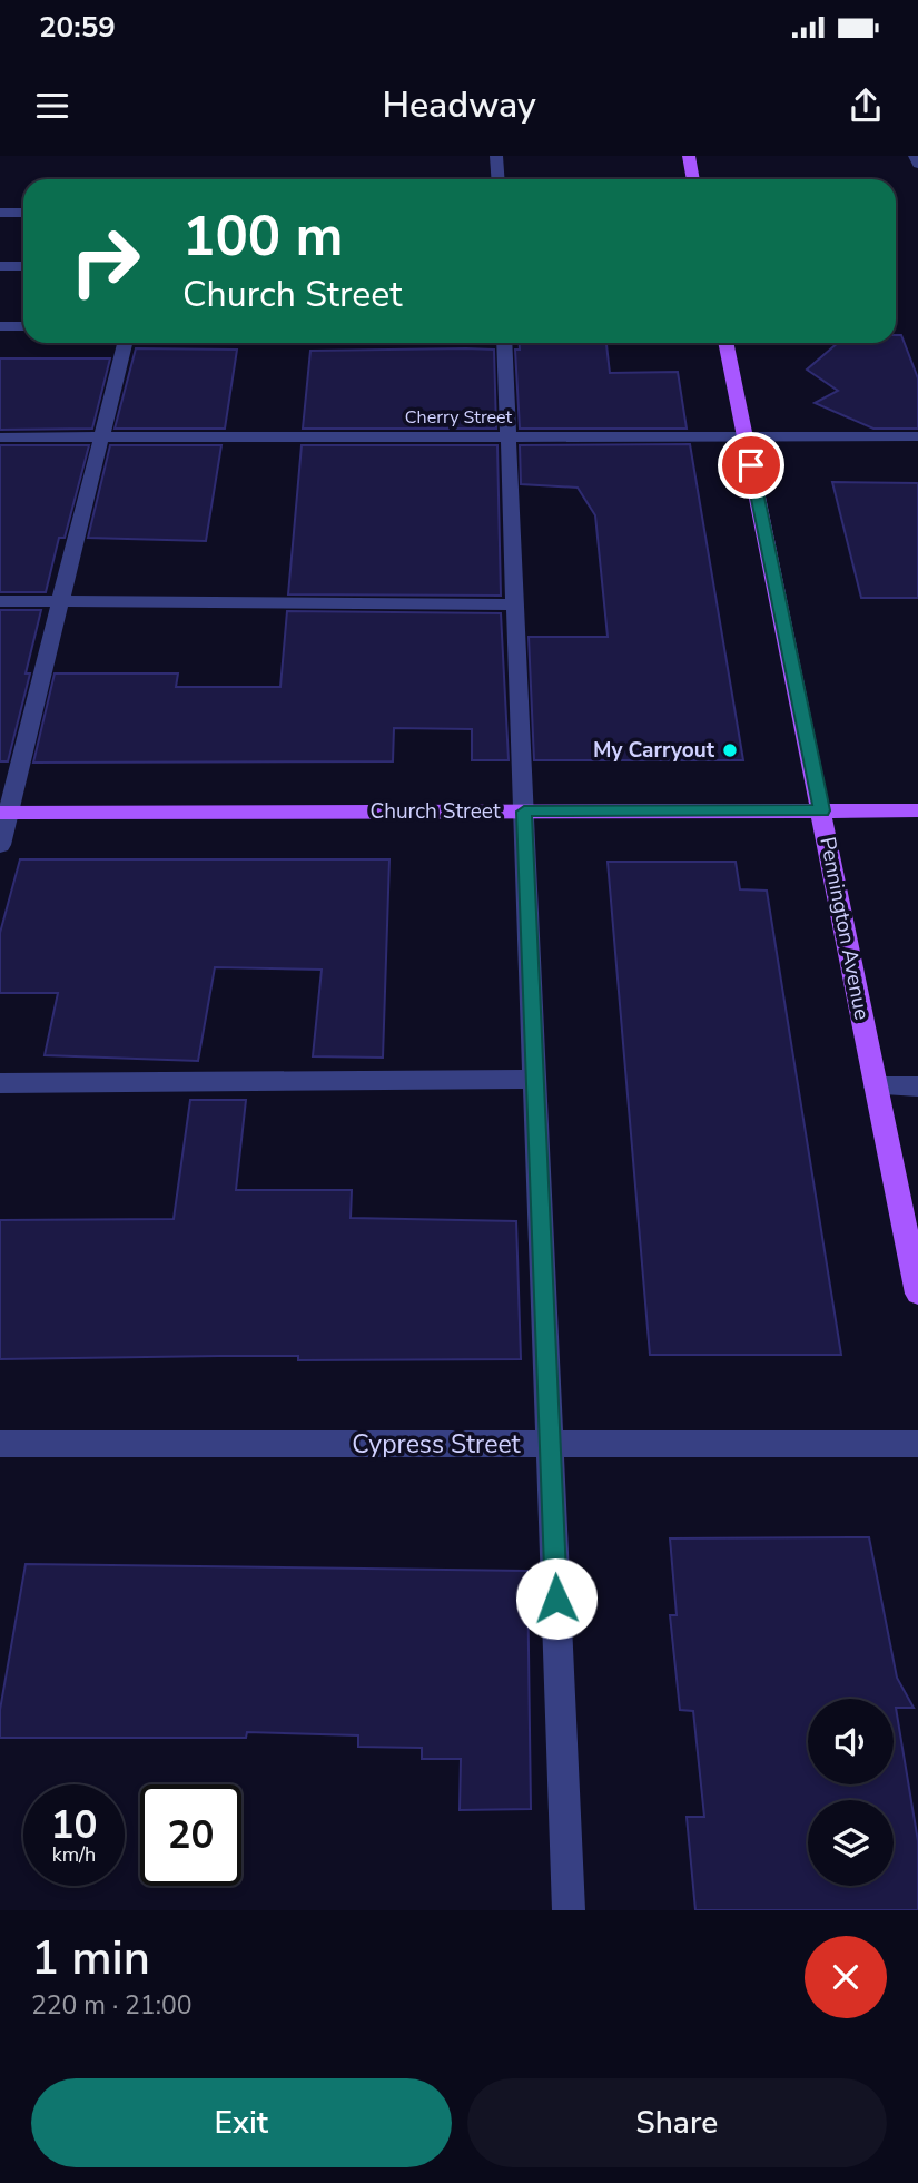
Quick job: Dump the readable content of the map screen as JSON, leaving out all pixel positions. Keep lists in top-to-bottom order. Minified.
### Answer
{"streets":{"main road":["Church Street","Pennington Avenue"],"street":["Cherry Street","Cypress Street"]},"crossings":[["Cherry Street","Pennington Avenue"],["Church Street","Pennington Avenue"]],"places":["My Carryout"],"page":{"status":"20:59","header":"Headway","turn":["100 m","Church Street"],"speed":"10 km/h","limit":"20","heading":["1 min","220 m · 21:00"],"buttons":["Exit","Share"]}}
